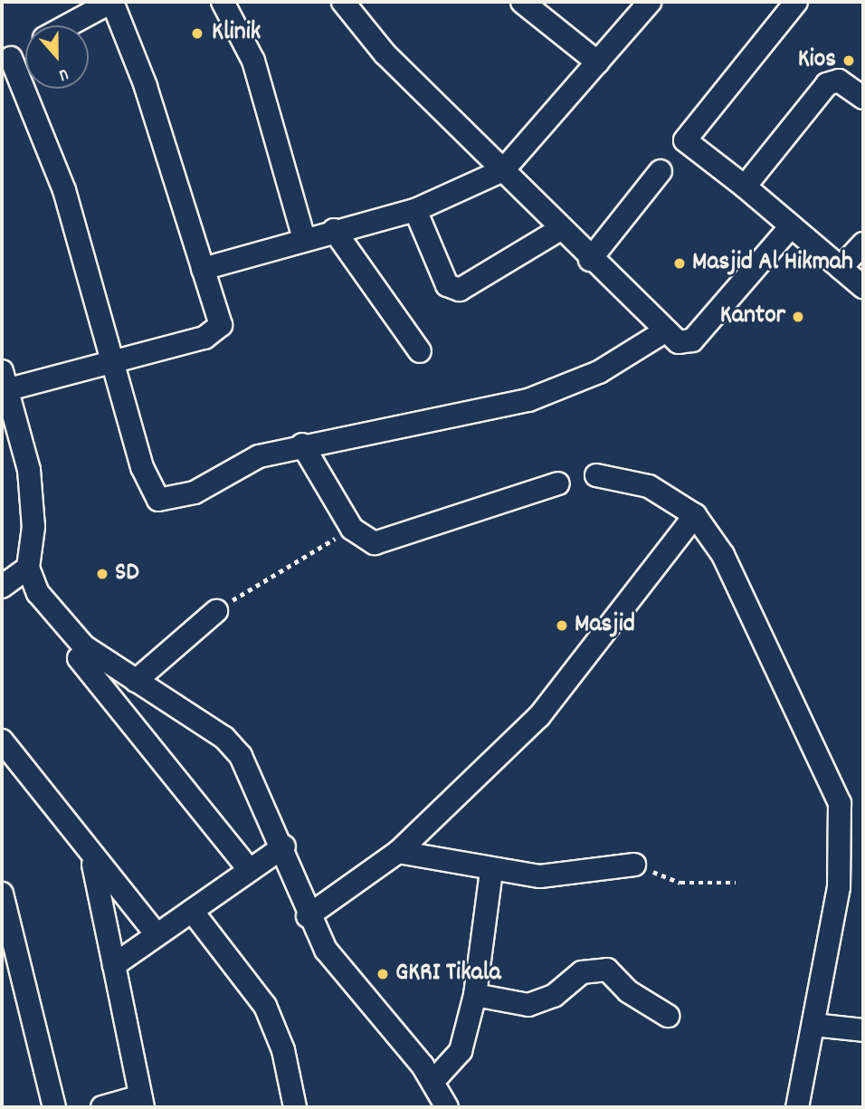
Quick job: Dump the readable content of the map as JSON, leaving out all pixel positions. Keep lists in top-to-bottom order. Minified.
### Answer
{"places":["Klinik","Kios","Masjid Al Hikmah","Kantor","SD","Masjid","GKRI Tikala"],"north":"bottom"}
